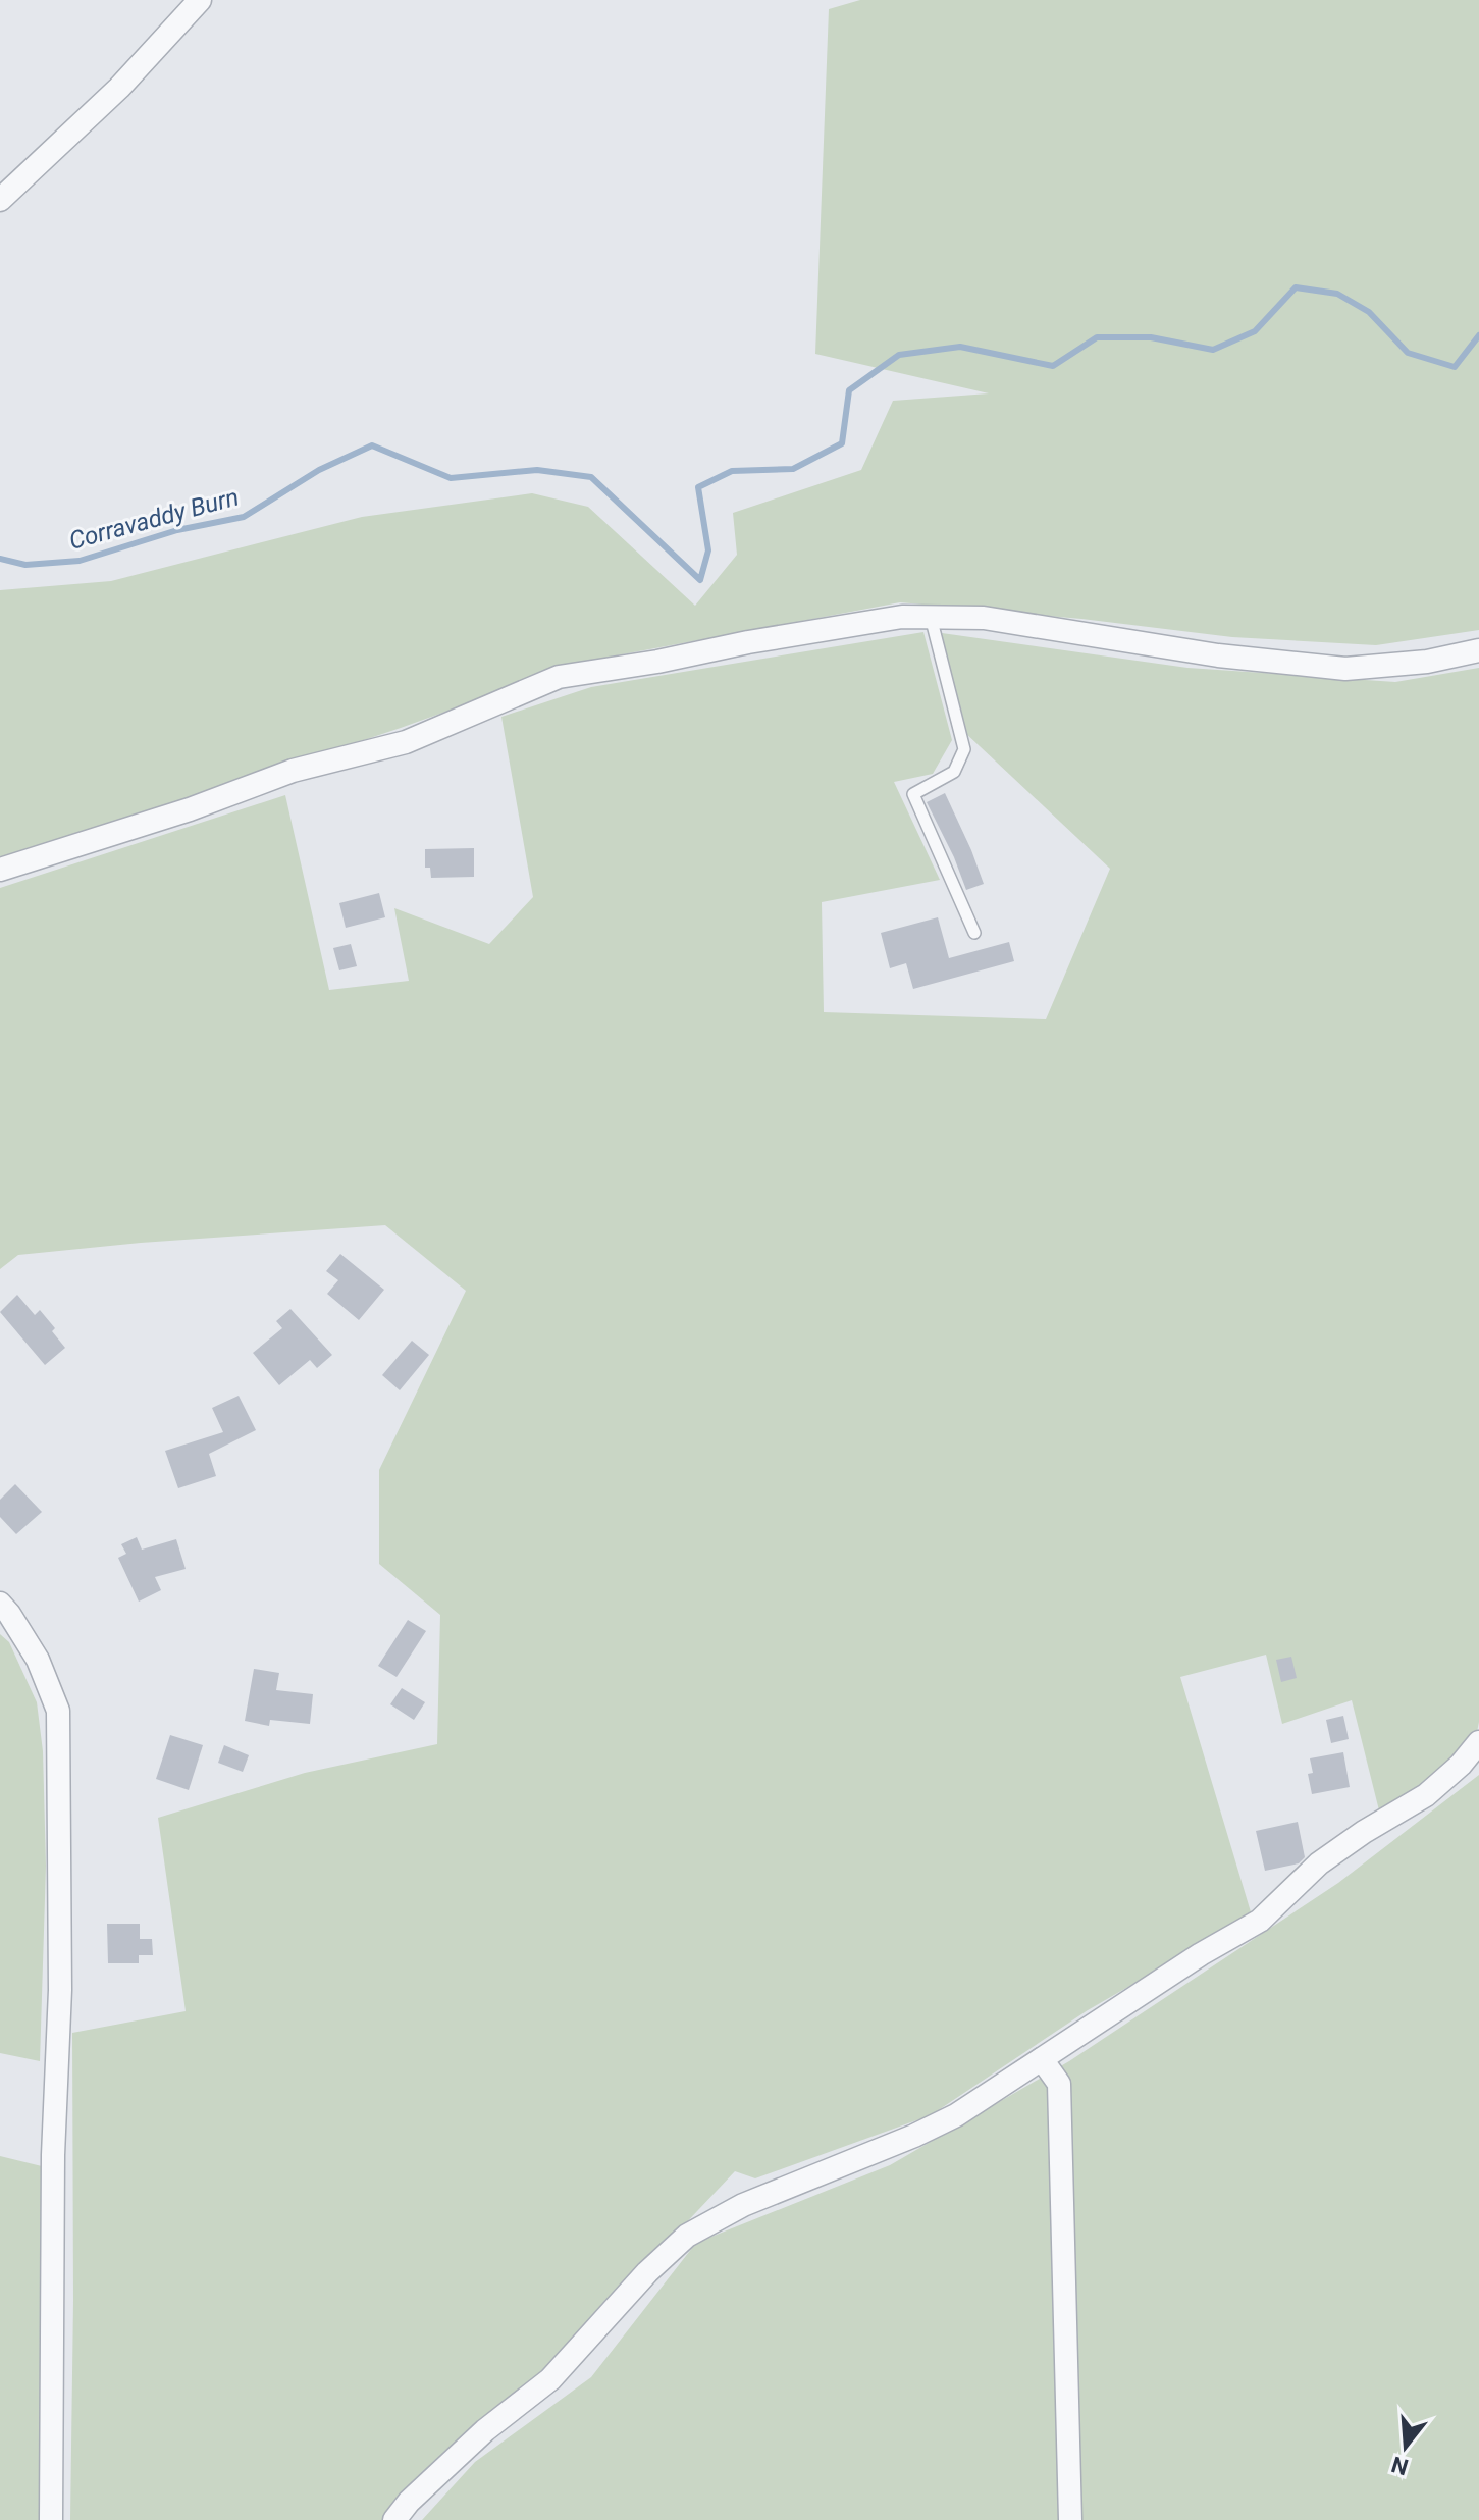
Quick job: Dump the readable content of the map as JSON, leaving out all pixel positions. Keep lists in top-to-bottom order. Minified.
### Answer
{"water":["Corravaddy Burn"],"north":"bottom"}
